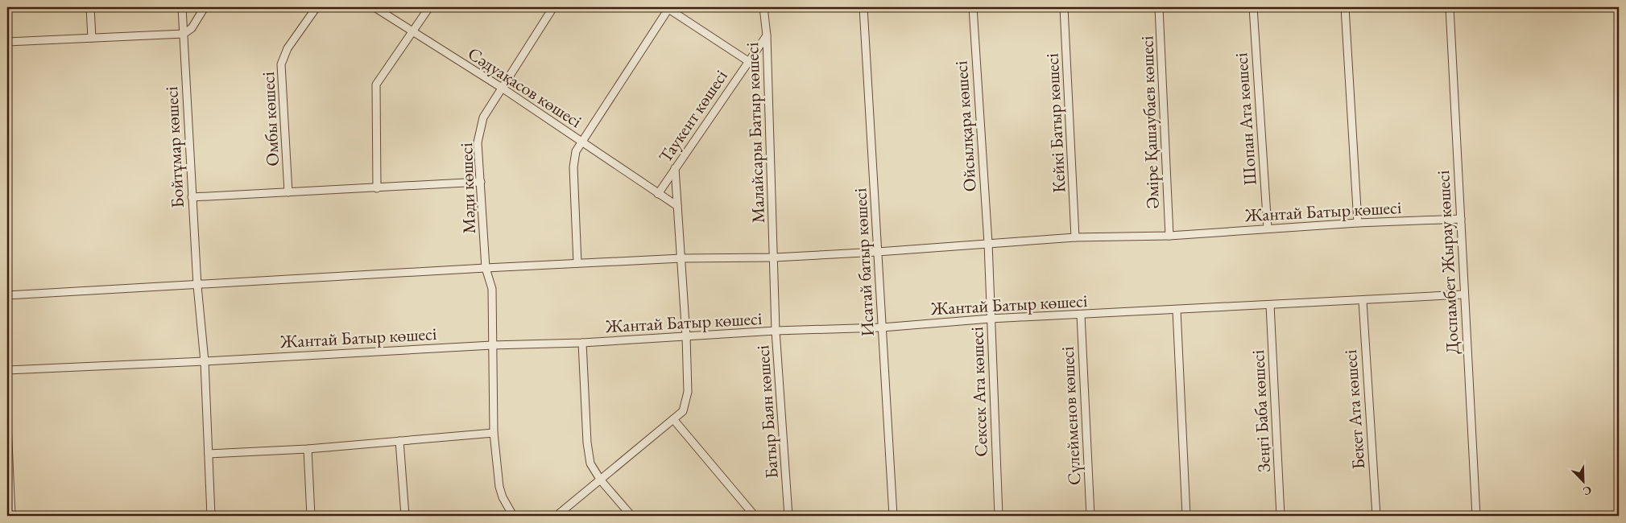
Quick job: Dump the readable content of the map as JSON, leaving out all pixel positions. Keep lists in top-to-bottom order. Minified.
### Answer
{"streets":{"street":["Сәдуақасов көшесі","Таукент көшесі","Омбы көшесі","Шопан Ата көшесі","Әміре Қашаубаев көшесі","Кейкі Батыр көшесі","Ойсылқара көшесі","Малайсары Батыр көшесі","Бойтұмар көшесі","Мәди көшесі","Жантай Батыр көшесі","Исатай батыр көшесі","Доспамбет Жырау көшесі","Сексек Ата көшесі","Бекет Ата көшесі","Зеңгі Баба көшесі","Батыр Баян көшесі","Сүлейменов көшесі"]},"crossings":[["Сәдуақасов көшесі","Таукент көшесі"],["Сәдуақасов көшесі","Мәди көшесі"],["Таукент көшесі","Малайсары Батыр көшесі"],["Шопан Ата көшесі","Жантай Батыр көшесі"],["Әміре Қашаубаев көшесі","Жантай Батыр көшесі"],["Кейкі Батыр көшесі","Жантай Батыр көшесі"],["Ойсылқара көшесі","Жантай Батыр көшесі"],["Ойсылқара көшесі","Сексек Ата көшесі"],["Малайсары Батыр көшесі","Жантай Батыр көшесі"],["Малайсары Батыр көшесі","Батыр Баян көшесі"],["Бойтұмар көшесі","Жантай Батыр көшесі"],["Мәди көшесі","Жантай Батыр көшесі"],["Жантай Батыр көшесі","Исатай батыр көшесі"],["Жантай Батыр көшесі","Доспамбет Жырау көшесі"],["Жантай Батыр көшесі","Сексек Ата көшесі"],["Жантай Батыр көшесі","Бекет Ата көшесі"],["Жантай Батыр көшесі","Зеңгі Баба көшесі"],["Жантай Батыр көшесі","Батыр Баян көшесі"],["Жантай Батыр көшесі","Сүлейменов көшесі"]],"north":"bottom right"}
